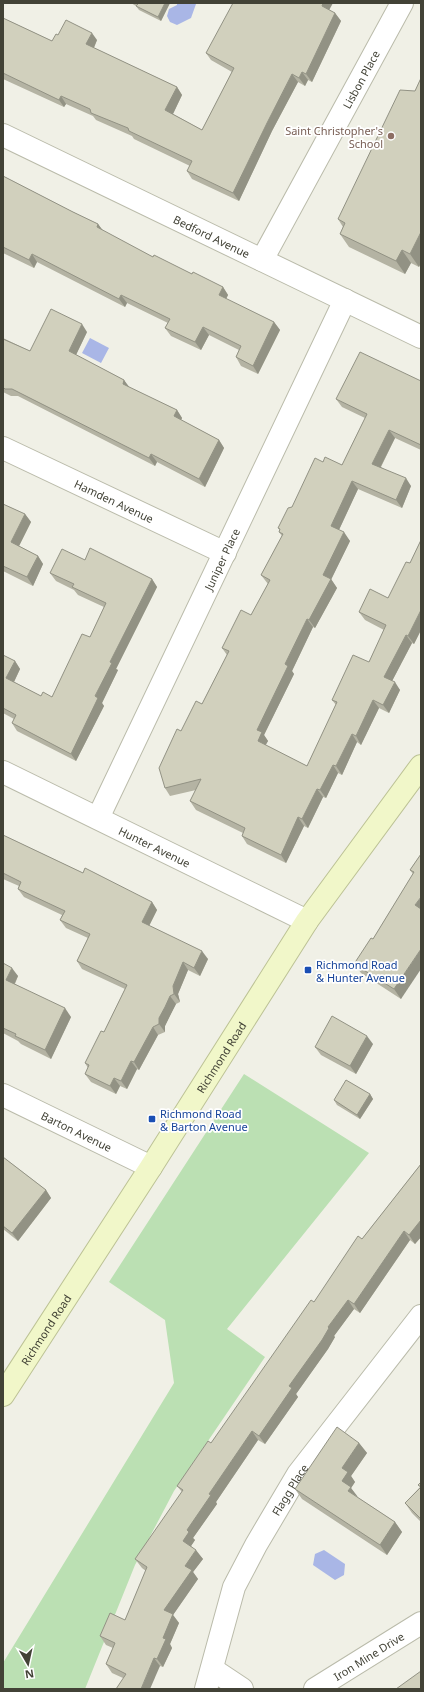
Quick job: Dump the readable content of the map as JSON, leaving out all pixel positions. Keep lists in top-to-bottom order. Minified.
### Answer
{"streets":{"main road":["Richmond Road"],"street":["Lisbon Place","Bedford Avenue","Hamden Avenue","Juniper Place","Hunter Avenue","Barton Avenue","Flagg Place","Iron Mine Drive"]},"crossings":[["Lisbon Place","Bedford Avenue"],["Bedford Avenue","Juniper Place"],["Hamden Avenue","Juniper Place"],["Juniper Place","Hunter Avenue"],["Hunter Avenue","Richmond Road"],["Richmond Road","Barton Avenue"]],"places":{"other":["Saint Christopher's School"],"transit":["Richmond Road & Hunter Avenue","Richmond Road & Barton Avenue"]},"north":"bottom"}
